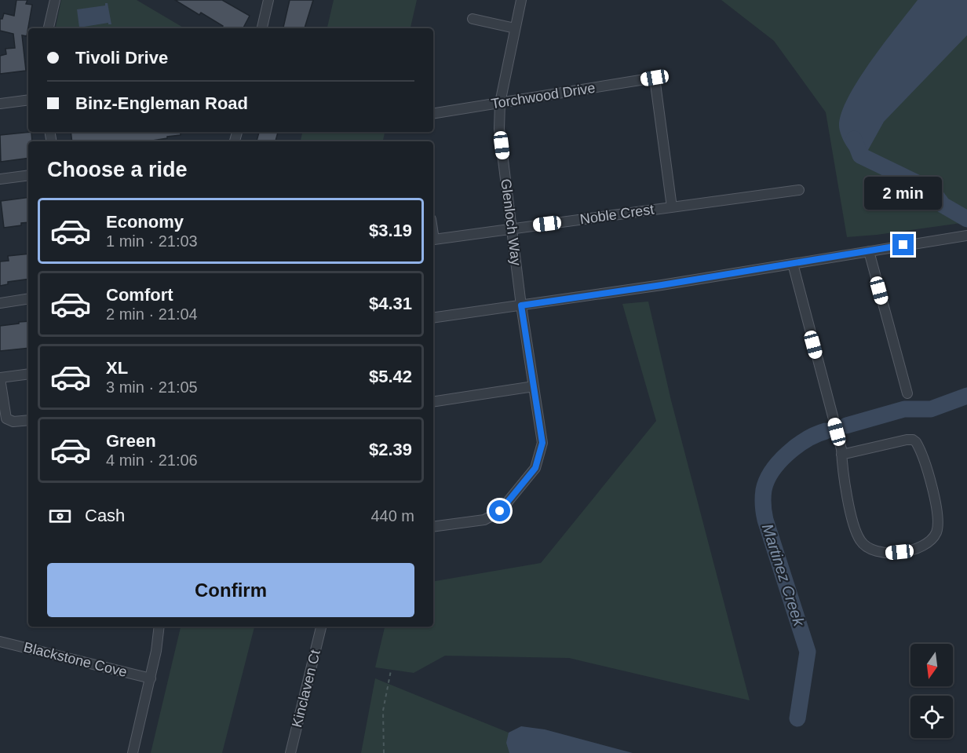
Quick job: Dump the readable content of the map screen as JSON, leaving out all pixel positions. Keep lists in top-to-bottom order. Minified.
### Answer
{"streets":{"street":["Torchwood Drive","Noble Crest","Glenloch Way","Blackstone Cove","Kinclaven Ct"]},"crossings":[["Torchwood Drive","Noble Crest"],["Torchwood Drive","Glenloch Way"],["Noble Crest","Glenloch Way"]],"water":["Martinez Creek"],"north":"bottom","page":{"banner":["Tivoli Drive","Binz-Engleman Road"],"heading":"Choose a ride","bubble":"2 min","list":[{"name":"Economy","note":"1 min · 21:03","value":"$3.19"},{"name":"Comfort","note":"2 min · 21:04","value":"$4.31"},{"name":"XL","note":"3 min · 21:05","value":"$5.42"},{"name":"Green","note":"4 min · 21:06","value":"$2.39"}],"pay":["Cash","440 m"],"buttons":"Confirm"}}
